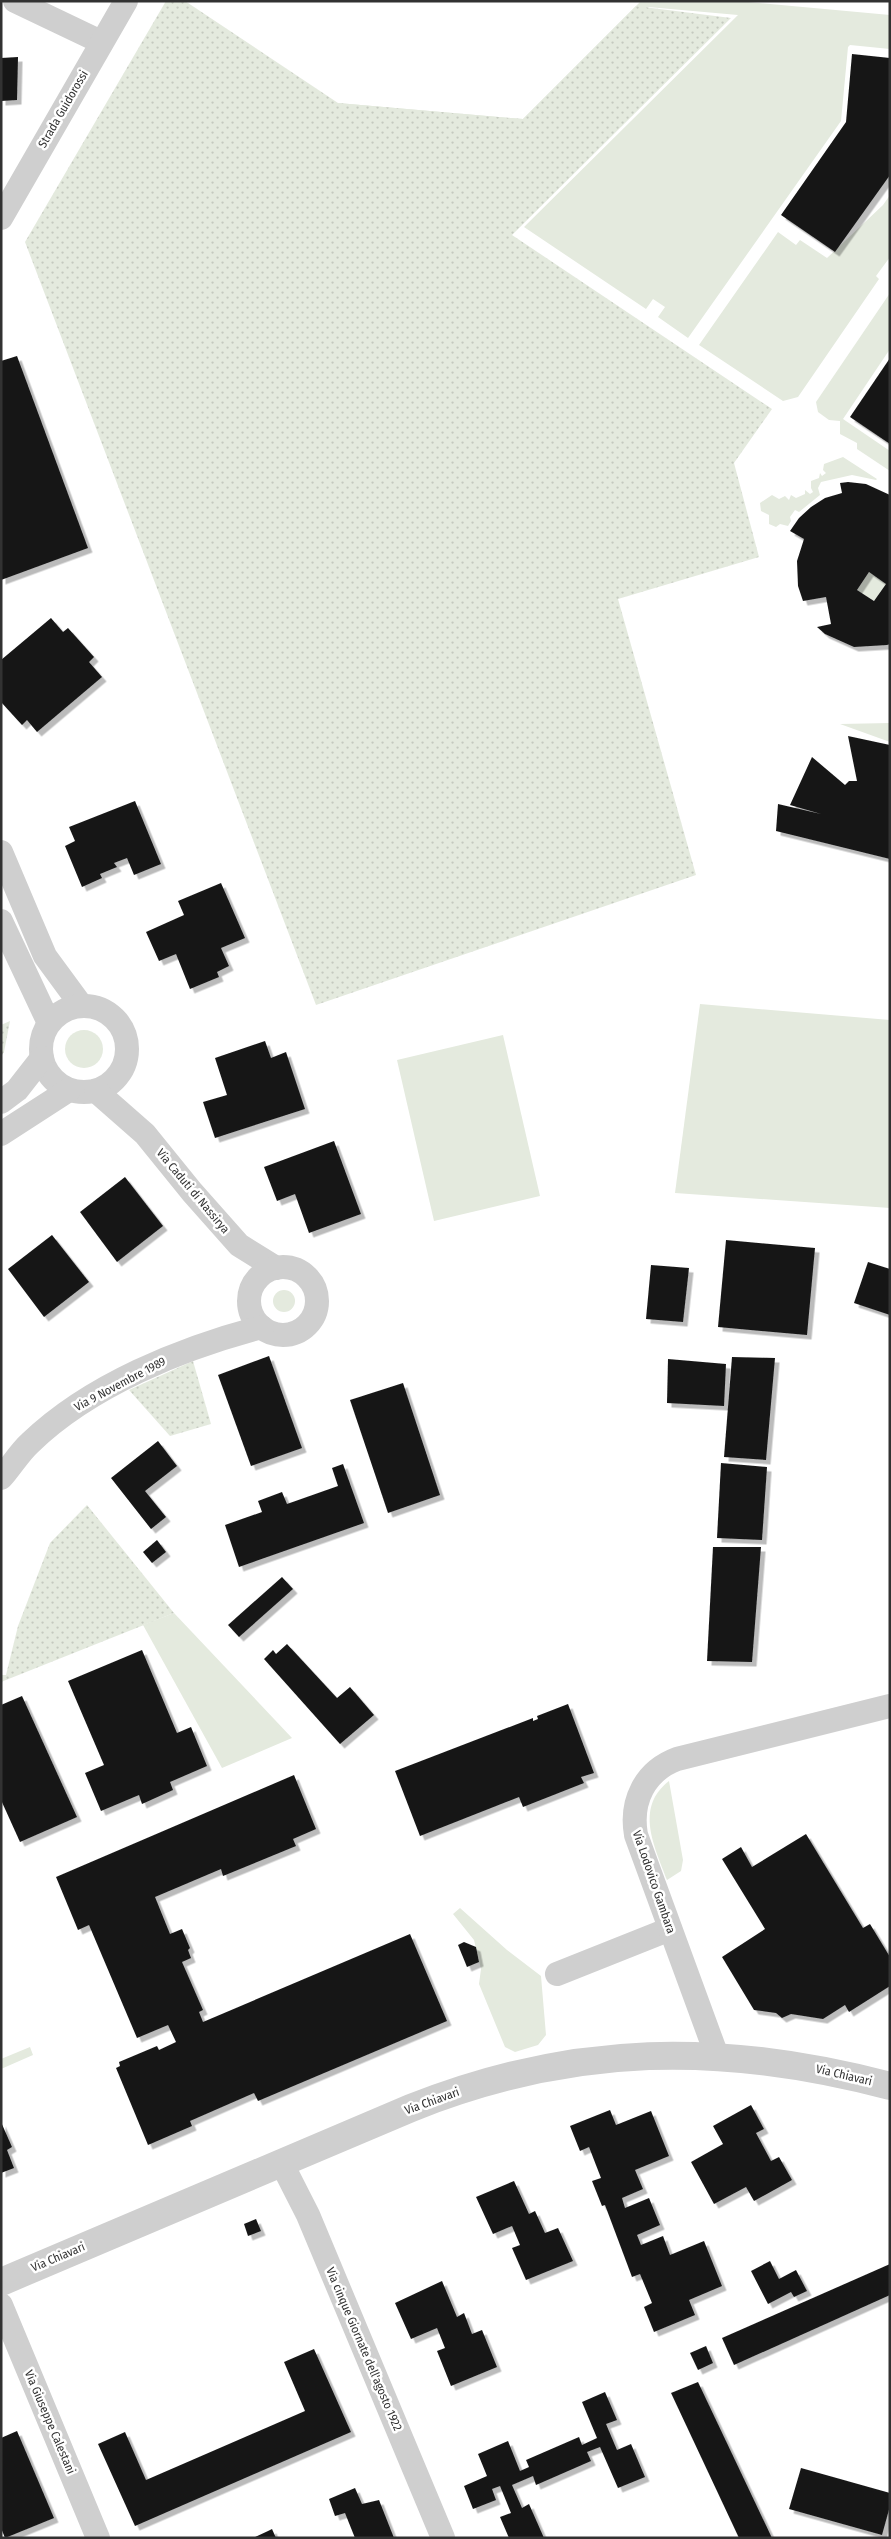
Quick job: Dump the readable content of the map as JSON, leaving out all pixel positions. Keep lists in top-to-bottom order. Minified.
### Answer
{"streets":{"street":["Strada Guidorossi","Via Caduti di Nassirya","Via 9 Novembre 1989","Via Lodovico Gambara","Via Chiavari","Via cinque Giornate dell'agosto 1922","Via Giuseppe Calestani"]},"crossings":[["Via Caduti di Nassirya","Via 9 Novembre 1989"],["Via Lodovico Gambara","Via Chiavari"],["Via Chiavari","Via cinque Giornate dell'agosto 1922"]]}
